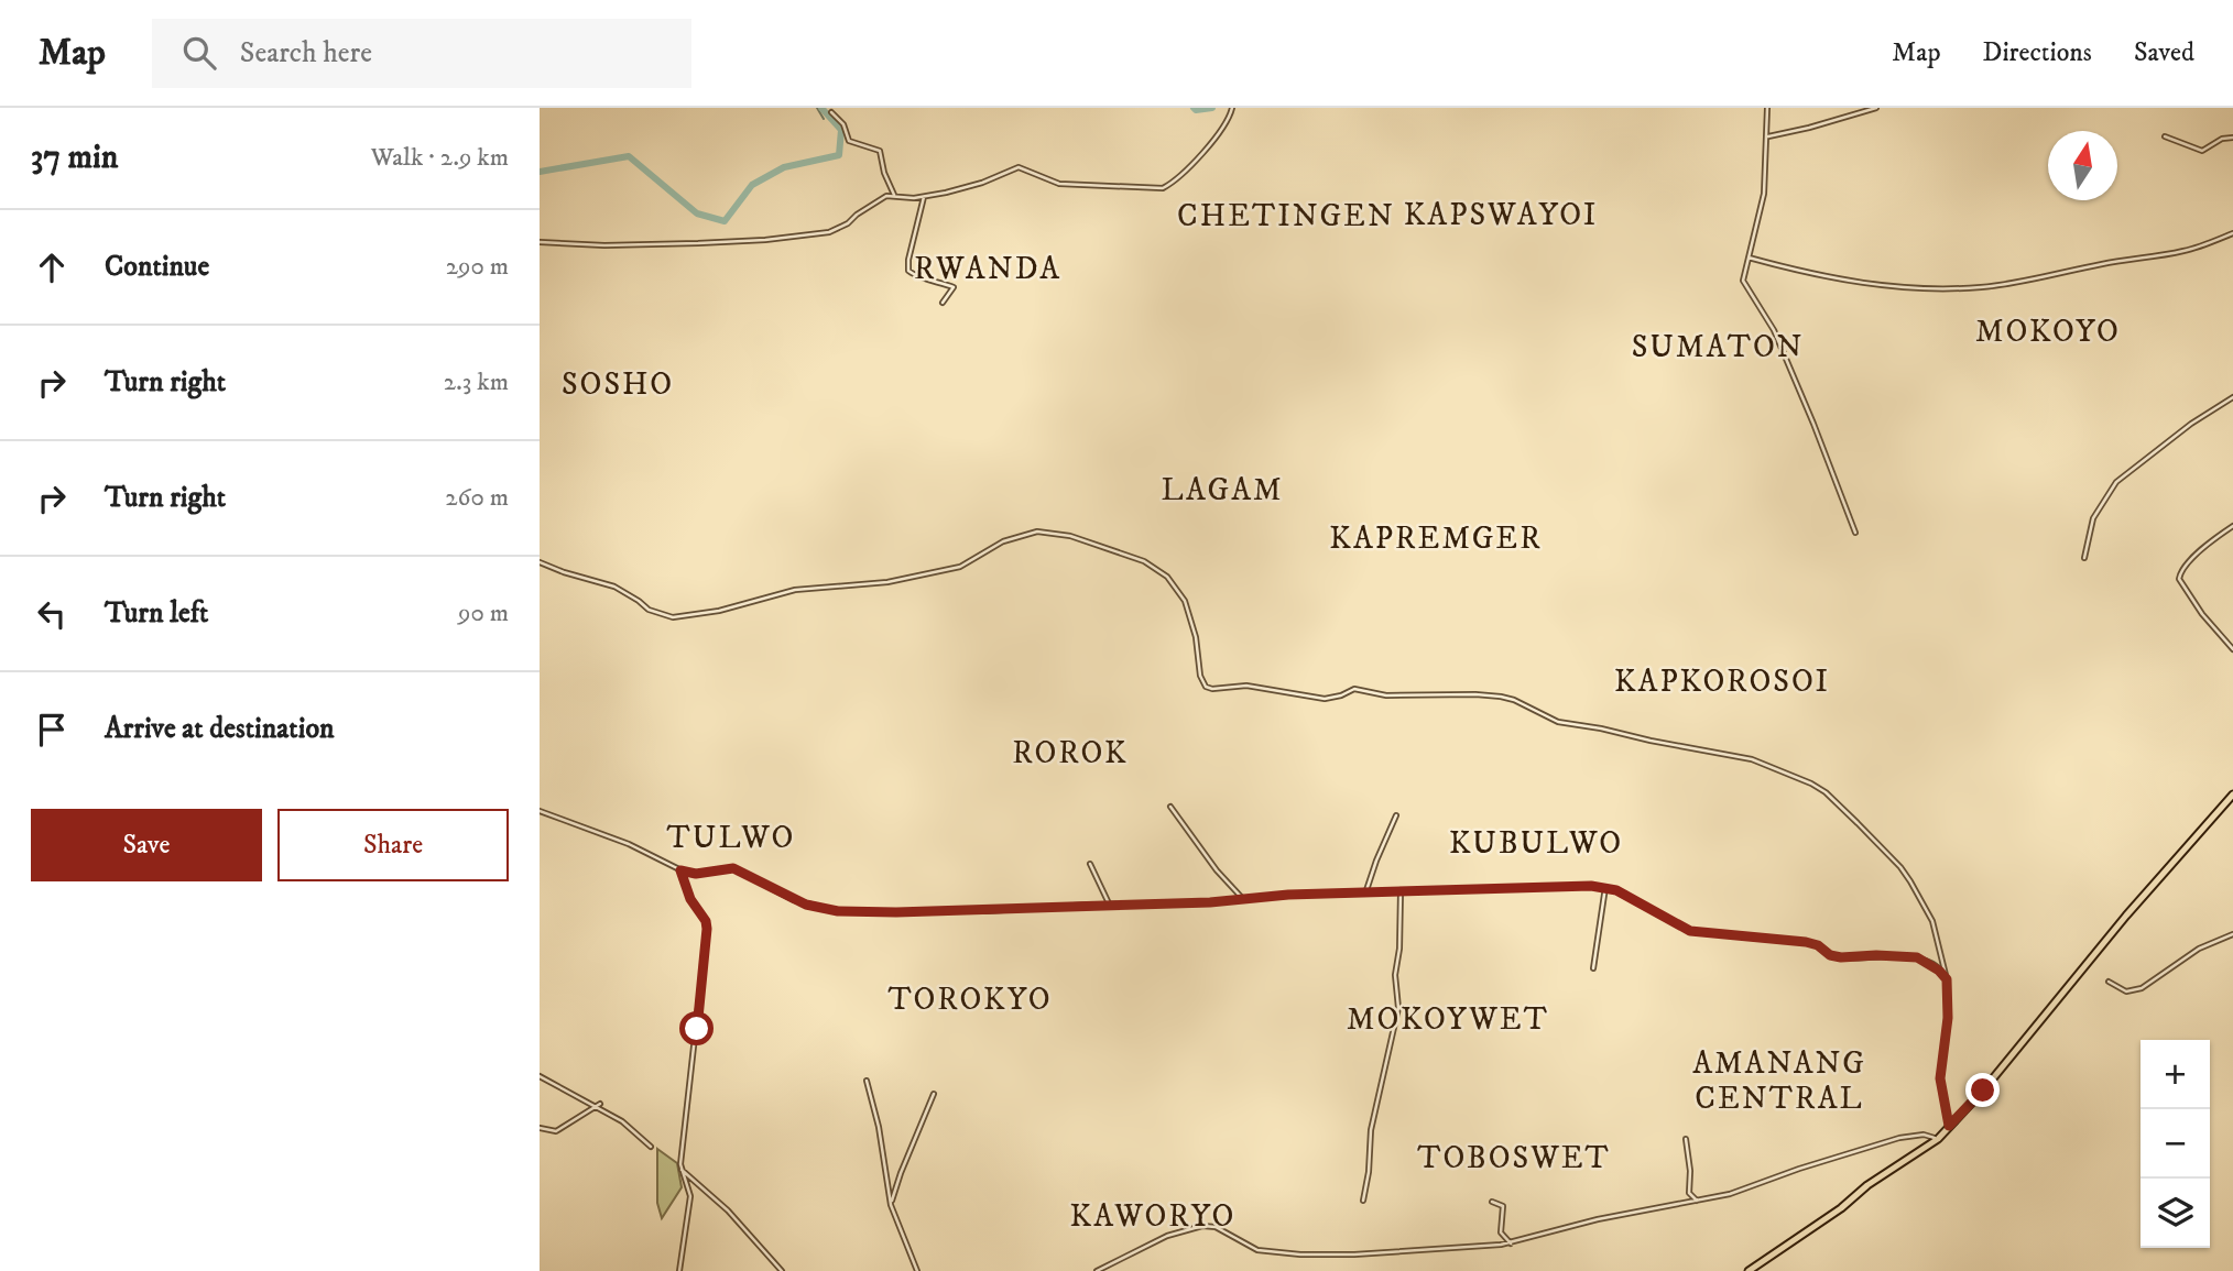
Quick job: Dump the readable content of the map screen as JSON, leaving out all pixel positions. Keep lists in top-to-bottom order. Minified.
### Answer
{"districts":["KAPSWAYOI","CHETINGEN","RWANDA","MOKOYO","SUMATON","SOSHO","LAGAM","KAPREMGER","KAPKOROSOI","ROROK","TULWO","KUBULWO","TOROKYO","MOKOYWET","AMANANG CENTRAL","TOBOSWET","KAWORYO"],"north":"top","page":{"header":"Map","search":"Search here","nav":["Map","Directions","Saved"],"heading":["37 min","Walk · 2.9 km"],"list":[["Continue","290 m"],["Turn right","2.3 km"],["Turn right","260 m"],["Turn left","90 m"],"Arrive at destination"],"buttons":["Save","Share"],"map_buttons":["+","−"]}}
